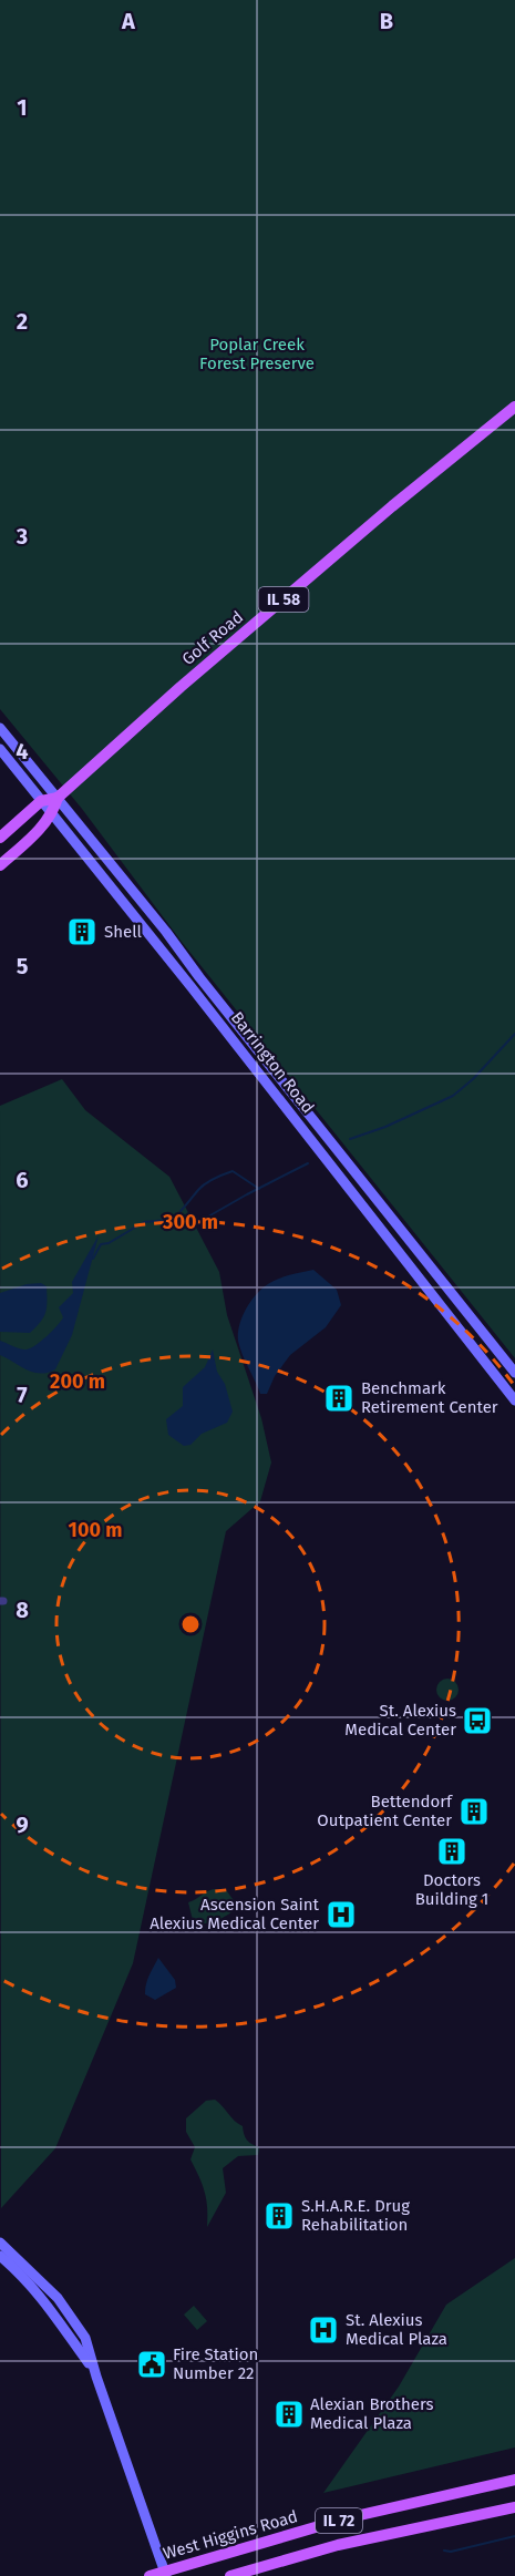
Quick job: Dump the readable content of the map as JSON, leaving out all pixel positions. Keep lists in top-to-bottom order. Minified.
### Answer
{"streets":{"main road":["IL 58","Golf Road","Barrington Road","IL 72","West Higgins Road"]},"crossings":[["Golf Road","Barrington Road"]],"parks":["Poplar Creek Forest Preserve"],"places":{"building":["Shell","Benchmark Retirement Center","Bettendorf Outpatient Center","Doctors Building 1","S.H.A.R.E. Drug Rehabilitation","Alexian Brothers Medical Plaza"],"bus stop":["St. Alexius Medical Center"],"hospital":["Ascension Saint Alexius Medical Center","St. Alexius Medical Plaza"],"public building":["Fire Station Number 22"]},"grid":{"columns":["A","B"],"rows":["1","2","3","4","5","6","7","8","9"]},"rings":["300 m","200 m","100 m"]}
